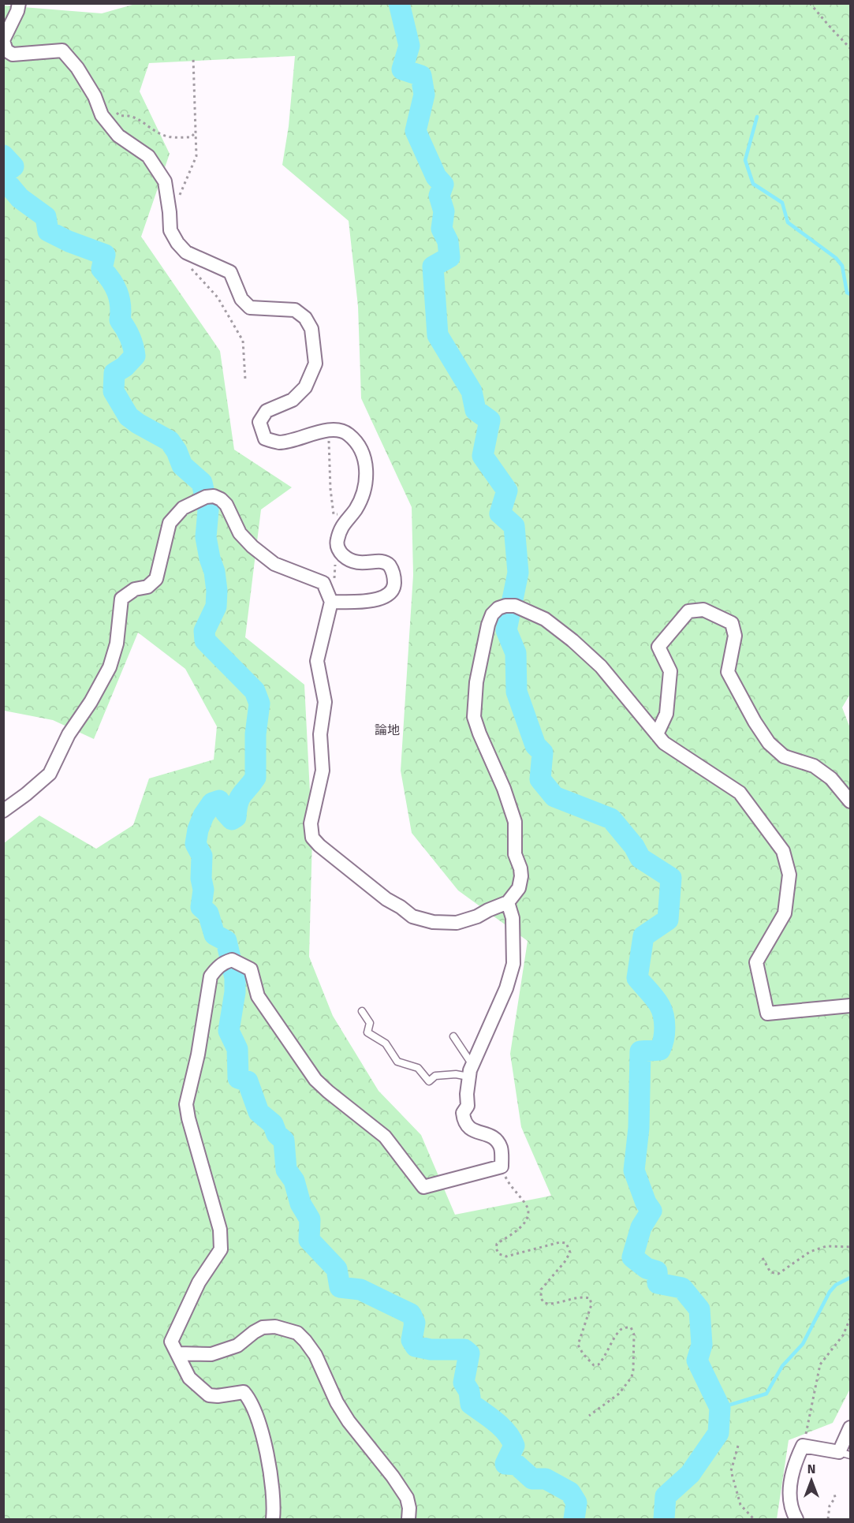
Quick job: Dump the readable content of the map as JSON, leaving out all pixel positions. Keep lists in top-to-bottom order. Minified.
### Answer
{"districts":["論地"],"north":"top"}
